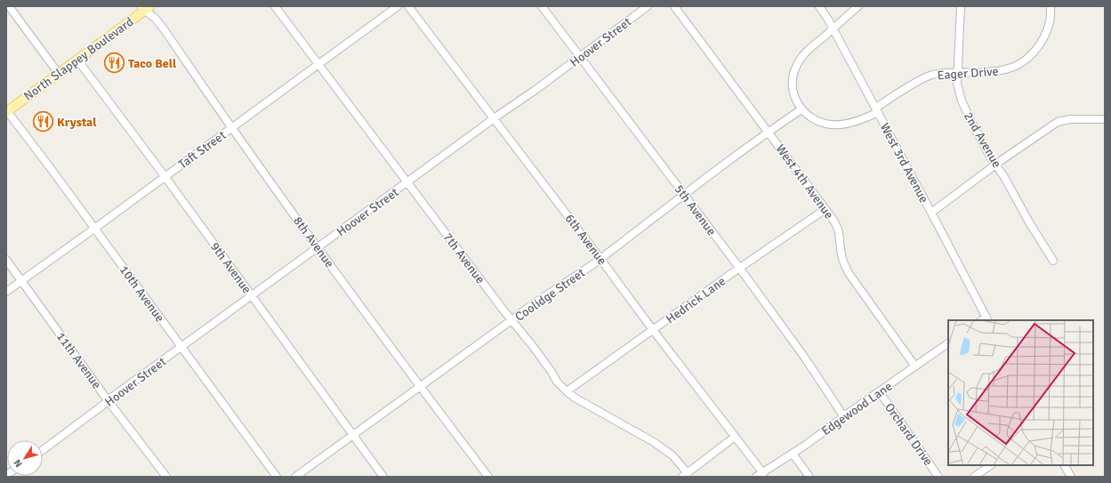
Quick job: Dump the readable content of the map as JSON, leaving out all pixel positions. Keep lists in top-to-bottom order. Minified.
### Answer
{"streets":{"main road":["North Slappey Boulevard"],"street":["Hoover Street","Eager Drive","2nd Avenue","Taft Street","West 3rd Avenue","West 4th Avenue","5th Avenue","6th Avenue","8th Avenue","7th Avenue","9th Avenue","10th Avenue","Coolidge Street","Hedrick Lane","11th Avenue","Edgewood Lane","Orchard Drive"]},"crossings":[["Hoover Street","5th Avenue"],["Hoover Street","6th Avenue"],["Hoover Street","8th Avenue"],["Hoover Street","7th Avenue"],["Hoover Street","9th Avenue"],["Hoover Street","10th Avenue"],["Hoover Street","11th Avenue"],["North Slappey Boulevard","8th Avenue"],["North Slappey Boulevard","9th Avenue"],["North Slappey Boulevard","10th Avenue"],["Eager Drive","2nd Avenue"],["Eager Drive","West 3rd Avenue"],["Eager Drive","Coolidge Street"],["Taft Street","8th Avenue"],["Taft Street","7th Avenue"],["Taft Street","9th Avenue"],["Taft Street","10th Avenue"],["Taft Street","11th Avenue"],["West 4th Avenue","Coolidge Street"],["West 4th Avenue","Hedrick Lane"],["West 4th Avenue","Edgewood Lane"],["5th Avenue","Coolidge Street"],["5th Avenue","Hedrick Lane"],["5th Avenue","Edgewood Lane"],["6th Avenue","Coolidge Street"],["6th Avenue","Hedrick Lane"],["6th Avenue","Edgewood Lane"],["8th Avenue","Coolidge Street"],["7th Avenue","Coolidge Street"],["7th Avenue","Hedrick Lane"],["9th Avenue","Coolidge Street"],["Edgewood Lane","Orchard Drive"]],"places":{"restaurant":["Taco Bell","Krystal"]},"north":"bottom left"}
